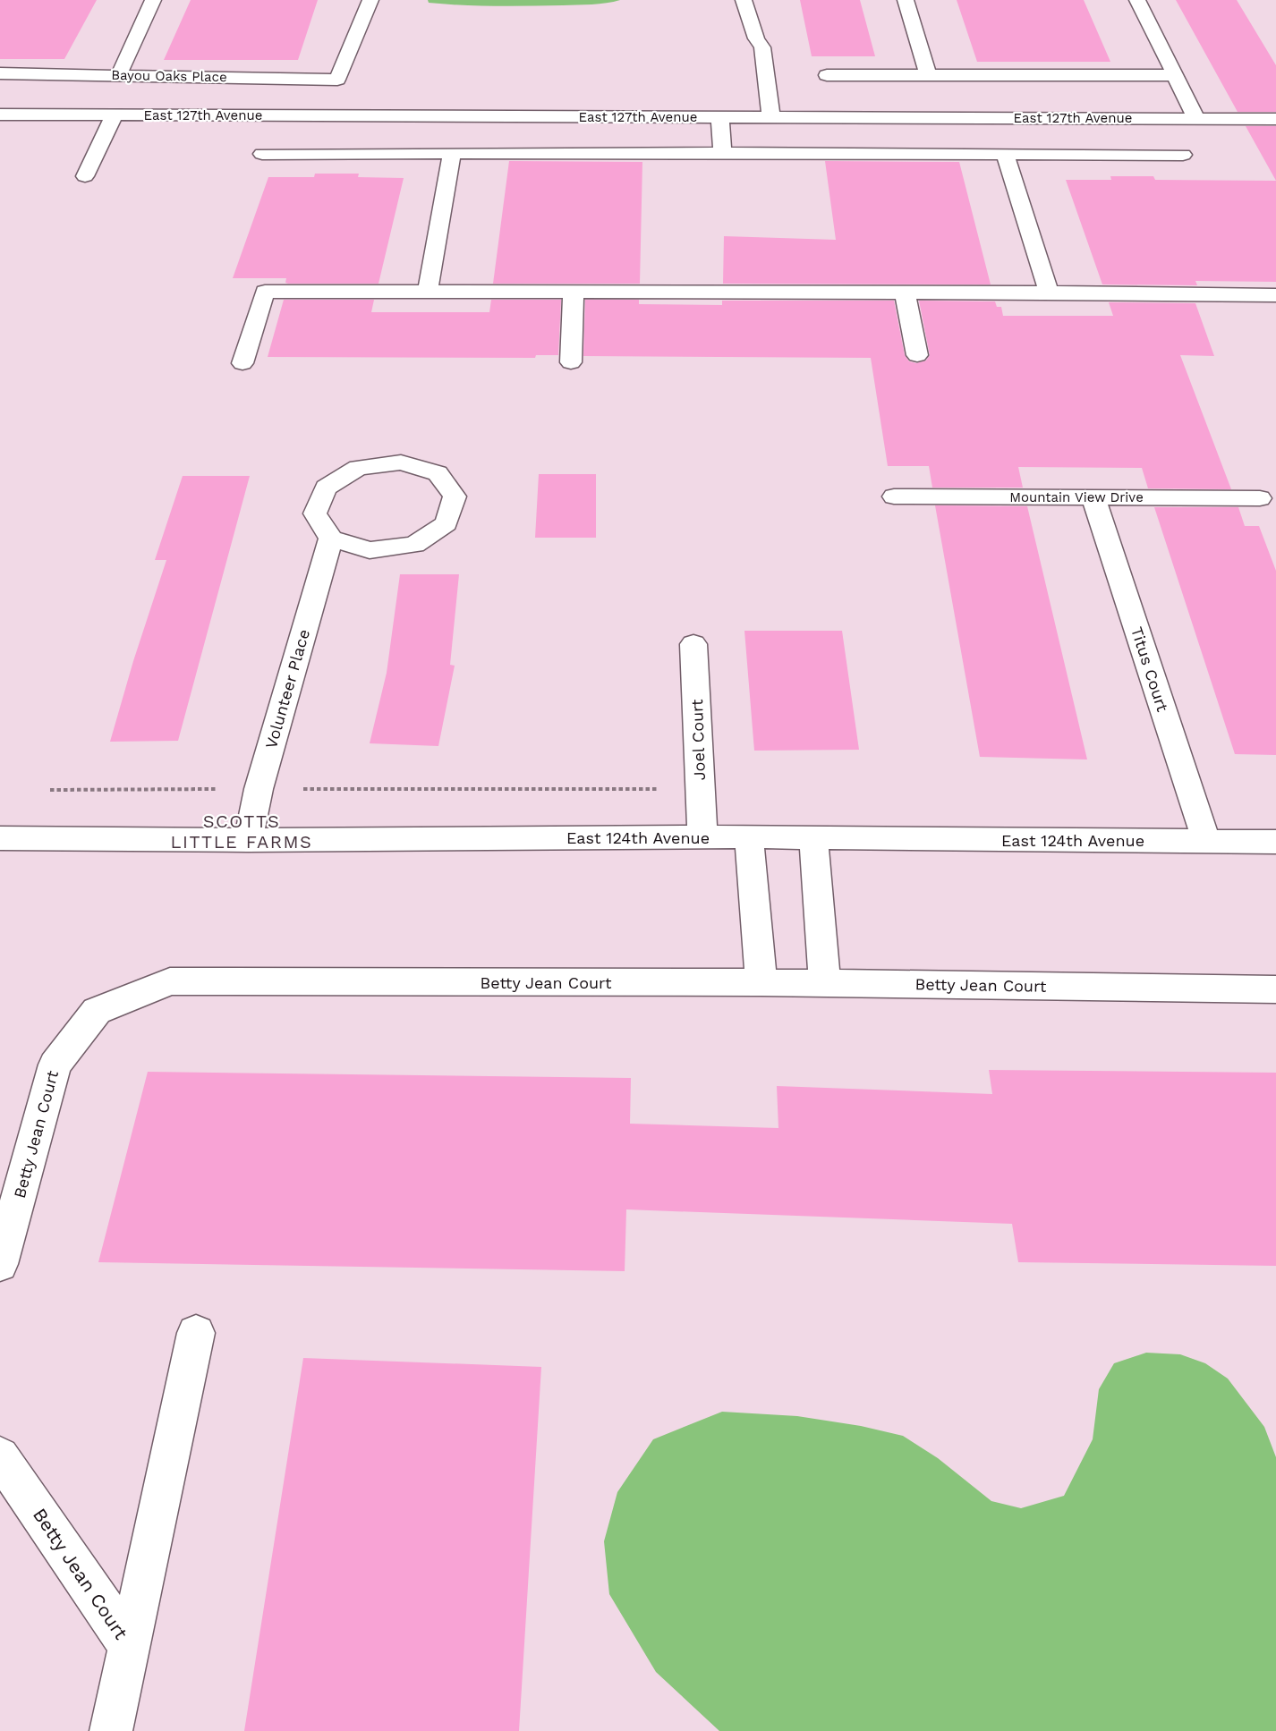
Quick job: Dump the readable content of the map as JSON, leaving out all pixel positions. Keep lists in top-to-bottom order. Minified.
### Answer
{"streets":{"street":["Bayou Oaks Place","East 127th Avenue","Mountain View Drive","Titus Court","Volunteer Place","Joel Court","East 124th Avenue","Betty Jean Court"]},"crossings":[["Mountain View Drive","Titus Court"],["Titus Court","East 124th Avenue"],["Volunteer Place","East 124th Avenue"],["Joel Court","East 124th Avenue"]],"districts":["SCOTTS LITTLE FARMS"]}
